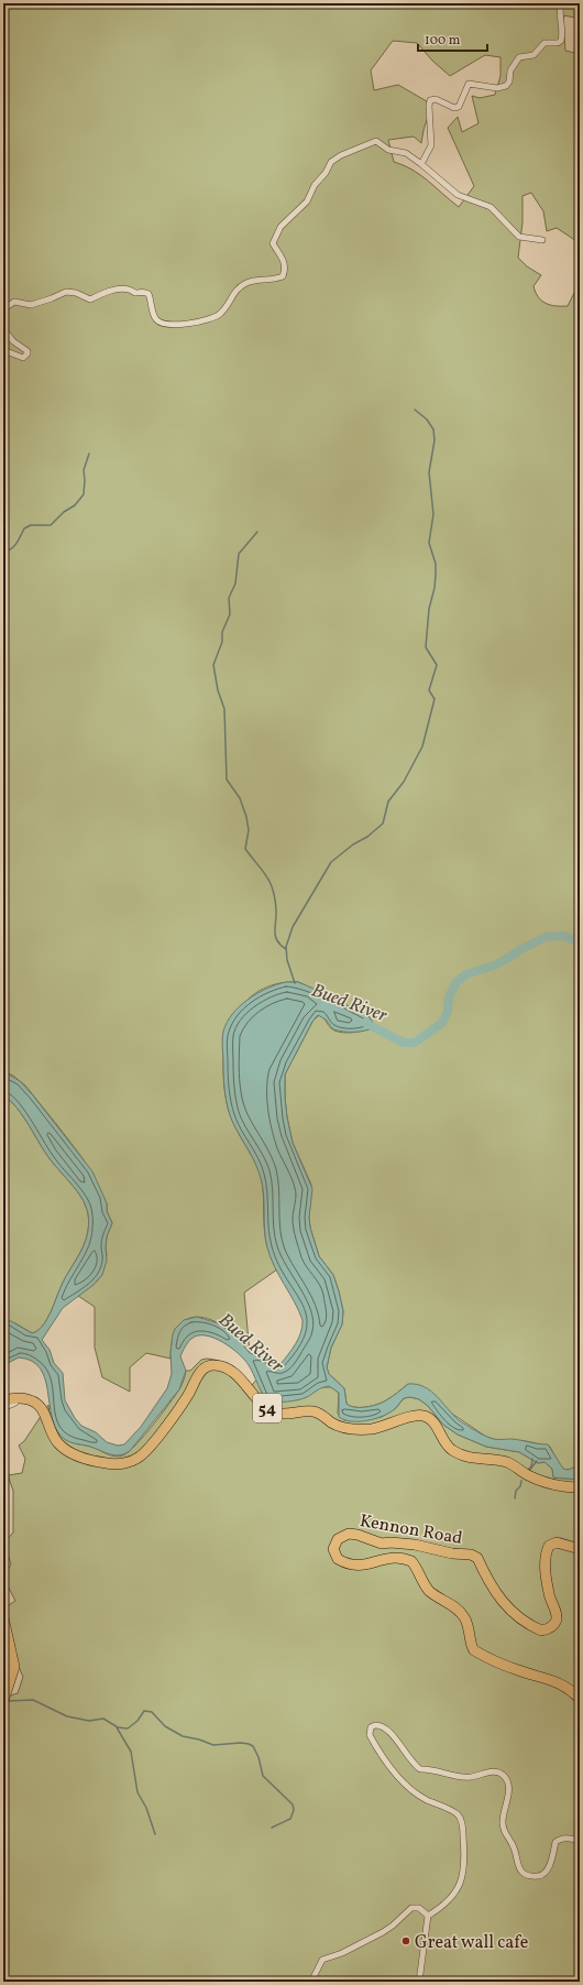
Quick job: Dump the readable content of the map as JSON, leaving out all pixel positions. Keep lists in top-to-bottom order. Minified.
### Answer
{"streets":{"highway":["54","Kennon Road"]},"water":["Bued River"],"places":["Great wall cafe"],"scale_bar":"100 m"}
